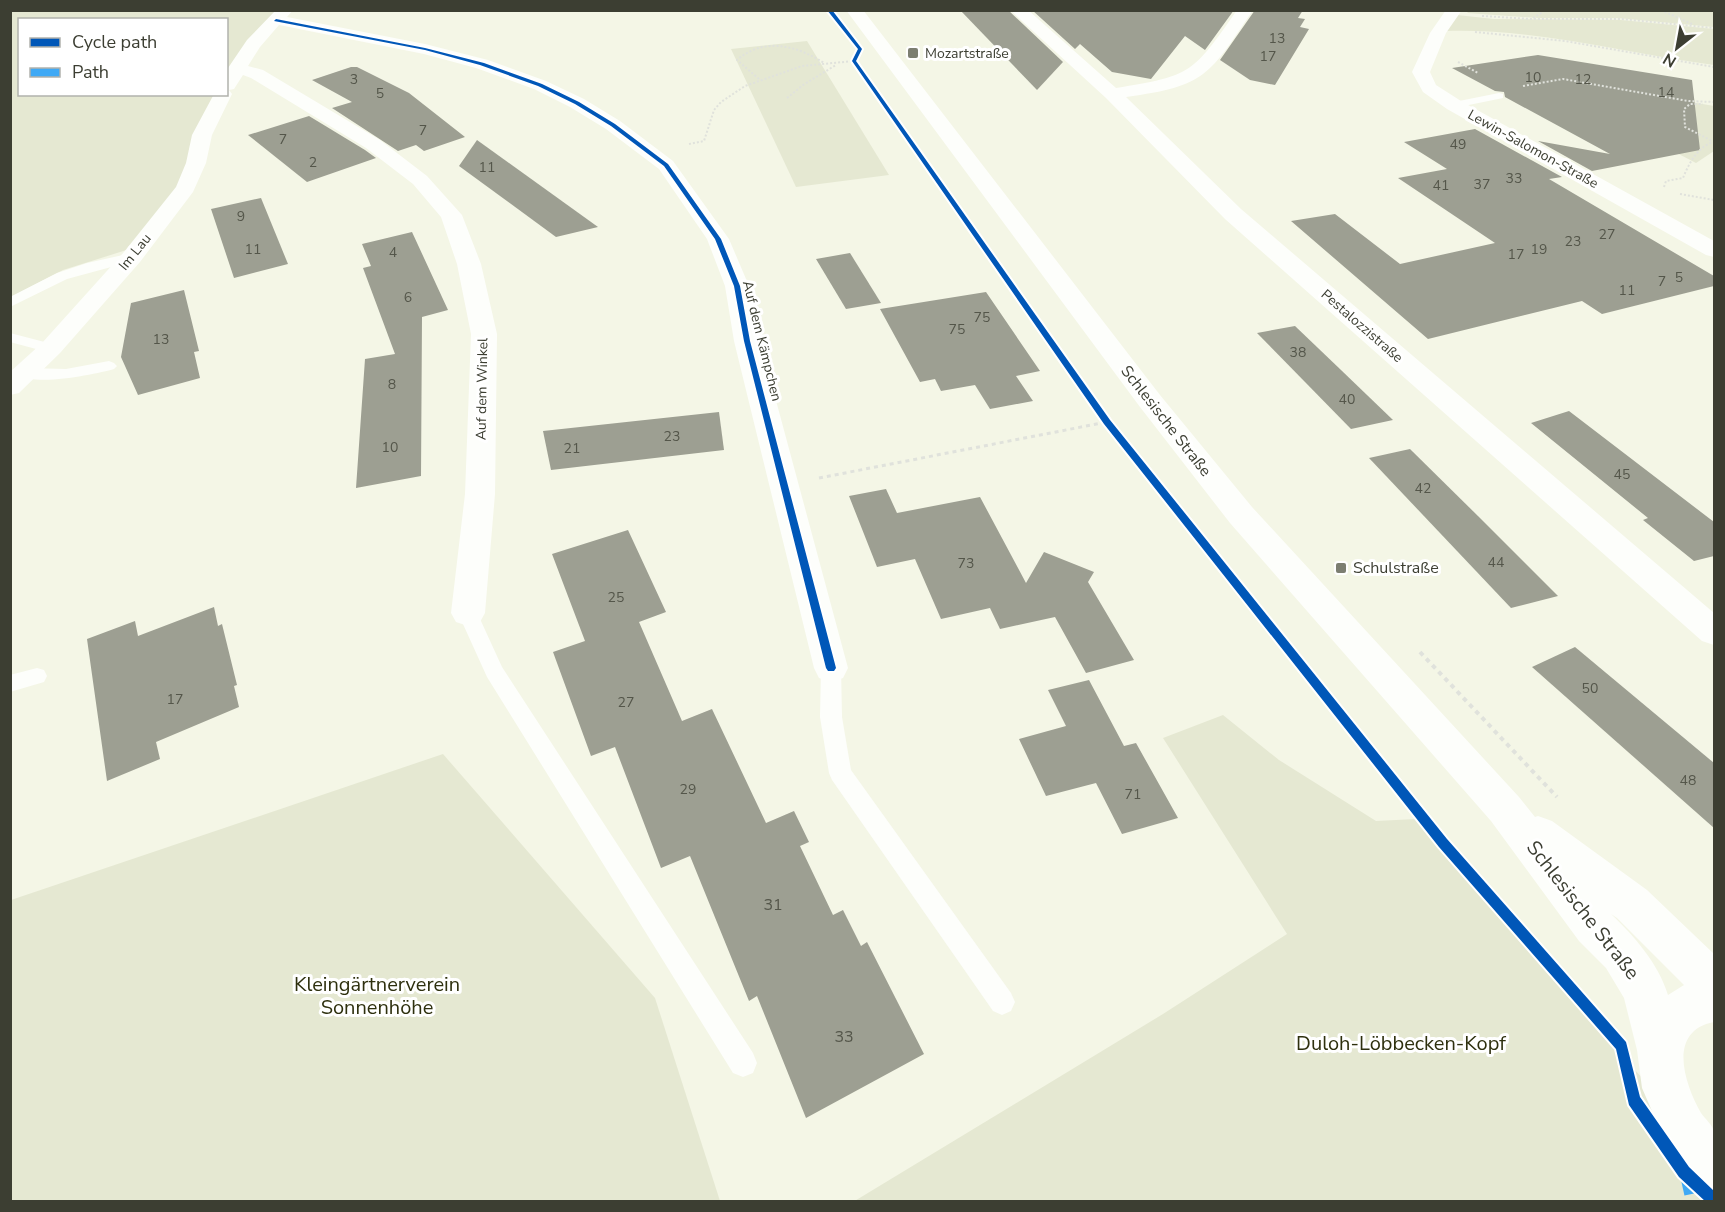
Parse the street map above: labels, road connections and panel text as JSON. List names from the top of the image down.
{
  "streets": {
    "street": [
      "Lewin-Salomon-Straße",
      "Im Lau",
      "Pestalozzistraße",
      "Auf dem Kämpchen",
      "Auf dem Winkel",
      "Schlesische Straße"
    ]
  },
  "parks": ["Kleingärtnerverein Sonnenhöhe", "Duloh-Löbbecken-Kopf"],
  "places": {
    "transit": ["Mozartstraße", "Schulstraße"]
  },
  "house_numbers": [
    "13",
    "17",
    "10",
    "3",
    "12",
    "14",
    "5",
    "7",
    "7",
    "49",
    "2",
    "11",
    "33",
    "37",
    "41",
    "9",
    "27",
    "23",
    "11",
    "19",
    "4",
    "17",
    "5",
    "7",
    "11",
    "6",
    "75",
    "75",
    "13",
    "38",
    "8",
    "40",
    "23",
    "10",
    "21",
    "45",
    "42",
    "44",
    "73",
    "25",
    "50",
    "17",
    "27",
    "48",
    "29",
    "71",
    "31",
    "33"
  ],
  "legend": ["Cycle path", "Path"],
  "north": "bottom left"
}
